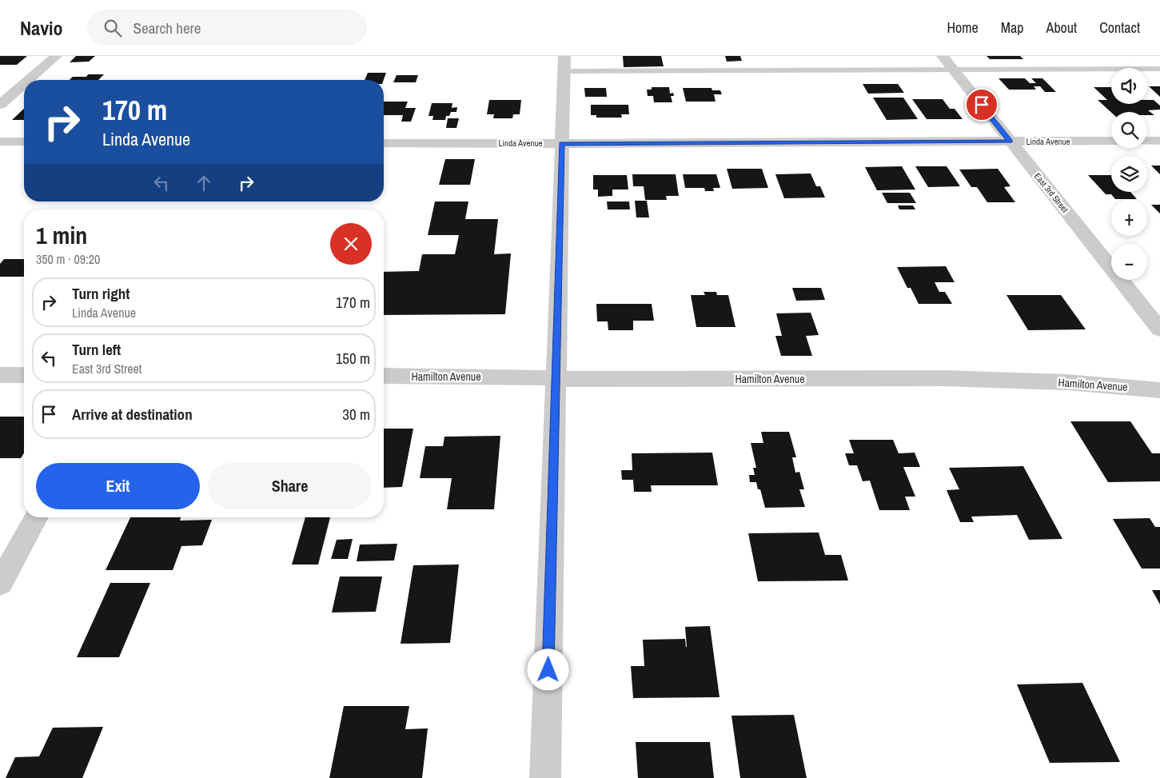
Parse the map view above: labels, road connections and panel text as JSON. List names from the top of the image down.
{
  "streets": {
    "street": ["Linda Avenue", "East 3rd Street", "Hamilton Avenue"]
  },
  "crossings": [
    ["Linda Avenue", "East 3rd Street"]
  ],
  "page": {
    "header": "Navio",
    "search": "Search here",
    "nav": [
      "Home",
      "Map",
      "About",
      "Contact"
    ],
    "map_buttons": ["+", "−"],
    "turn": ["170 m", "Linda Avenue"],
    "heading": ["1 min", "350 m · 09:20"],
    "list": [
      {
        "name": "Turn right",
        "note": "Linda Avenue",
        "value": "170 m"
      },
      {
        "name": "Turn left",
        "note": "East 3rd Street",
        "value": "150 m"
      },
      {
        "name": "Arrive at destination",
        "value": "30 m"
      }
    ],
    "buttons": ["Exit", "Share"]
  }
}
